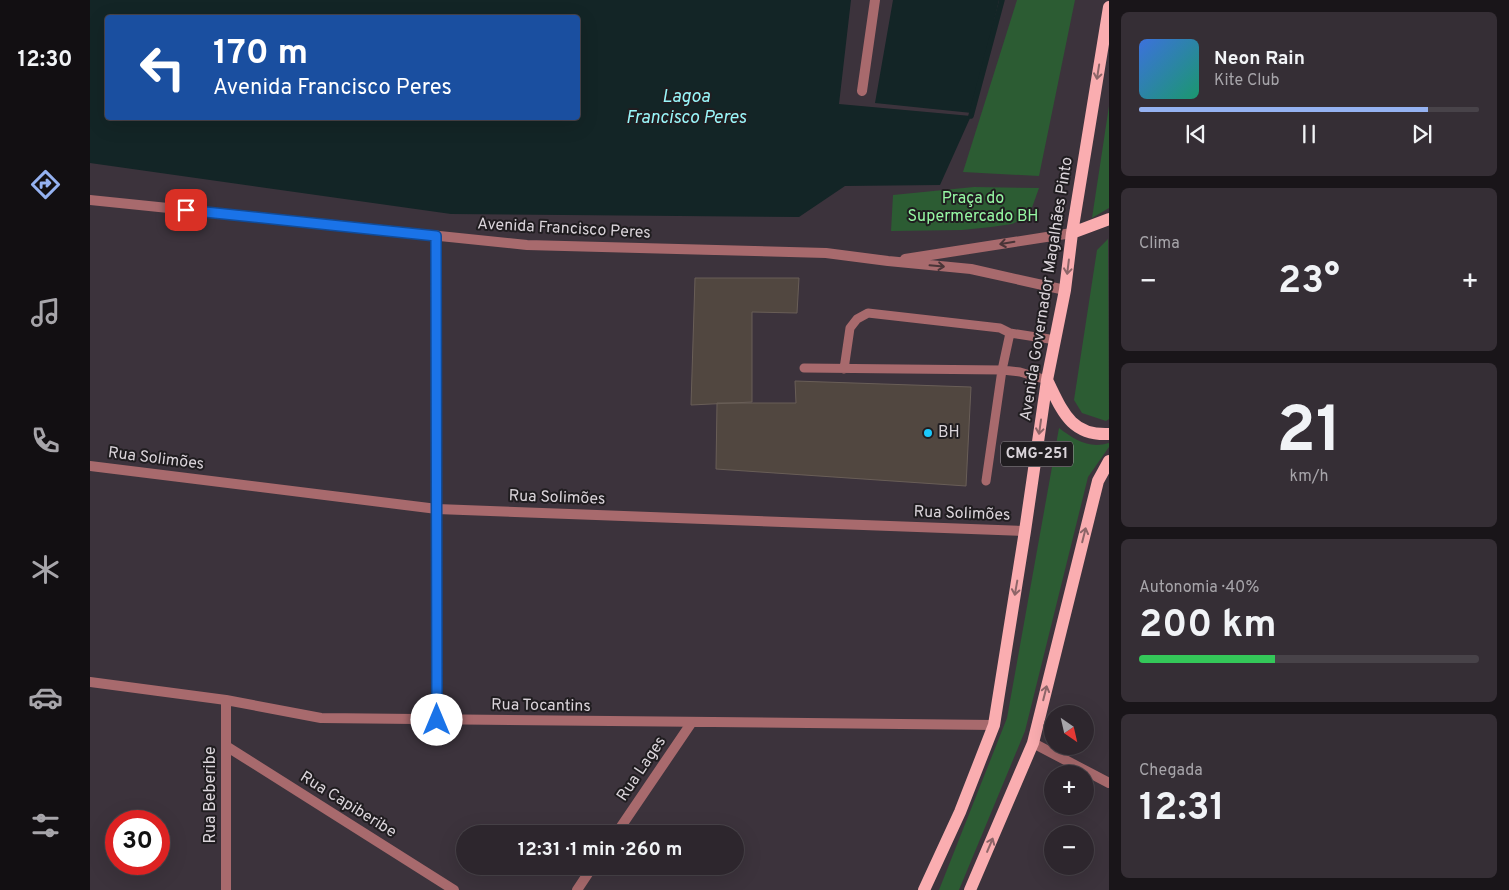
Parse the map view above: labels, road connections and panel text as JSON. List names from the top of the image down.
{
  "streets": {
    "main road": ["Avenida Governador Magalhães Pinto", "CMG-251"],
    "street": [
      "Avenida Francisco Peres",
      "Rua Solimões",
      "Rua Tocantins",
      "Rua Lages",
      "Rua Beberibe",
      "Rua Capiberibe"
    ]
  },
  "crossings": [
    ["Avenida Francisco Peres", "Avenida Governador Magalhães Pinto"],
    ["Avenida Governador Magalhães Pinto", "Rua Solimões"],
    ["Avenida Governador Magalhães Pinto", "Rua Tocantins"],
    ["Rua Tocantins", "Rua Lages"],
    ["Rua Tocantins", "Rua Beberibe"],
    ["Rua Beberibe", "Rua Capiberibe"]
  ],
  "water": ["Lagoa Francisco Peres"],
  "parks": ["Praça do Supermercado BH"],
  "places": ["BH"],
  "north": "bottom right",
  "page": {
    "tabs": "12:30",
    "turn": ["170 m", "Avenida Francisco Peres"],
    "song": ["Neon Rain", "Kite Club"],
    "tile": [
      "Clima",
      ["21", "km/h"],
      ["Autonomia · 40%", "200 km"],
      ["Chegada", "12:31"]
    ],
    "heat": ["−", "23°", "+"],
    "map_buttons": ["+", "−"],
    "limit": "30",
    "trip": "12:31 · 1 min · 260 m"
  }
}
